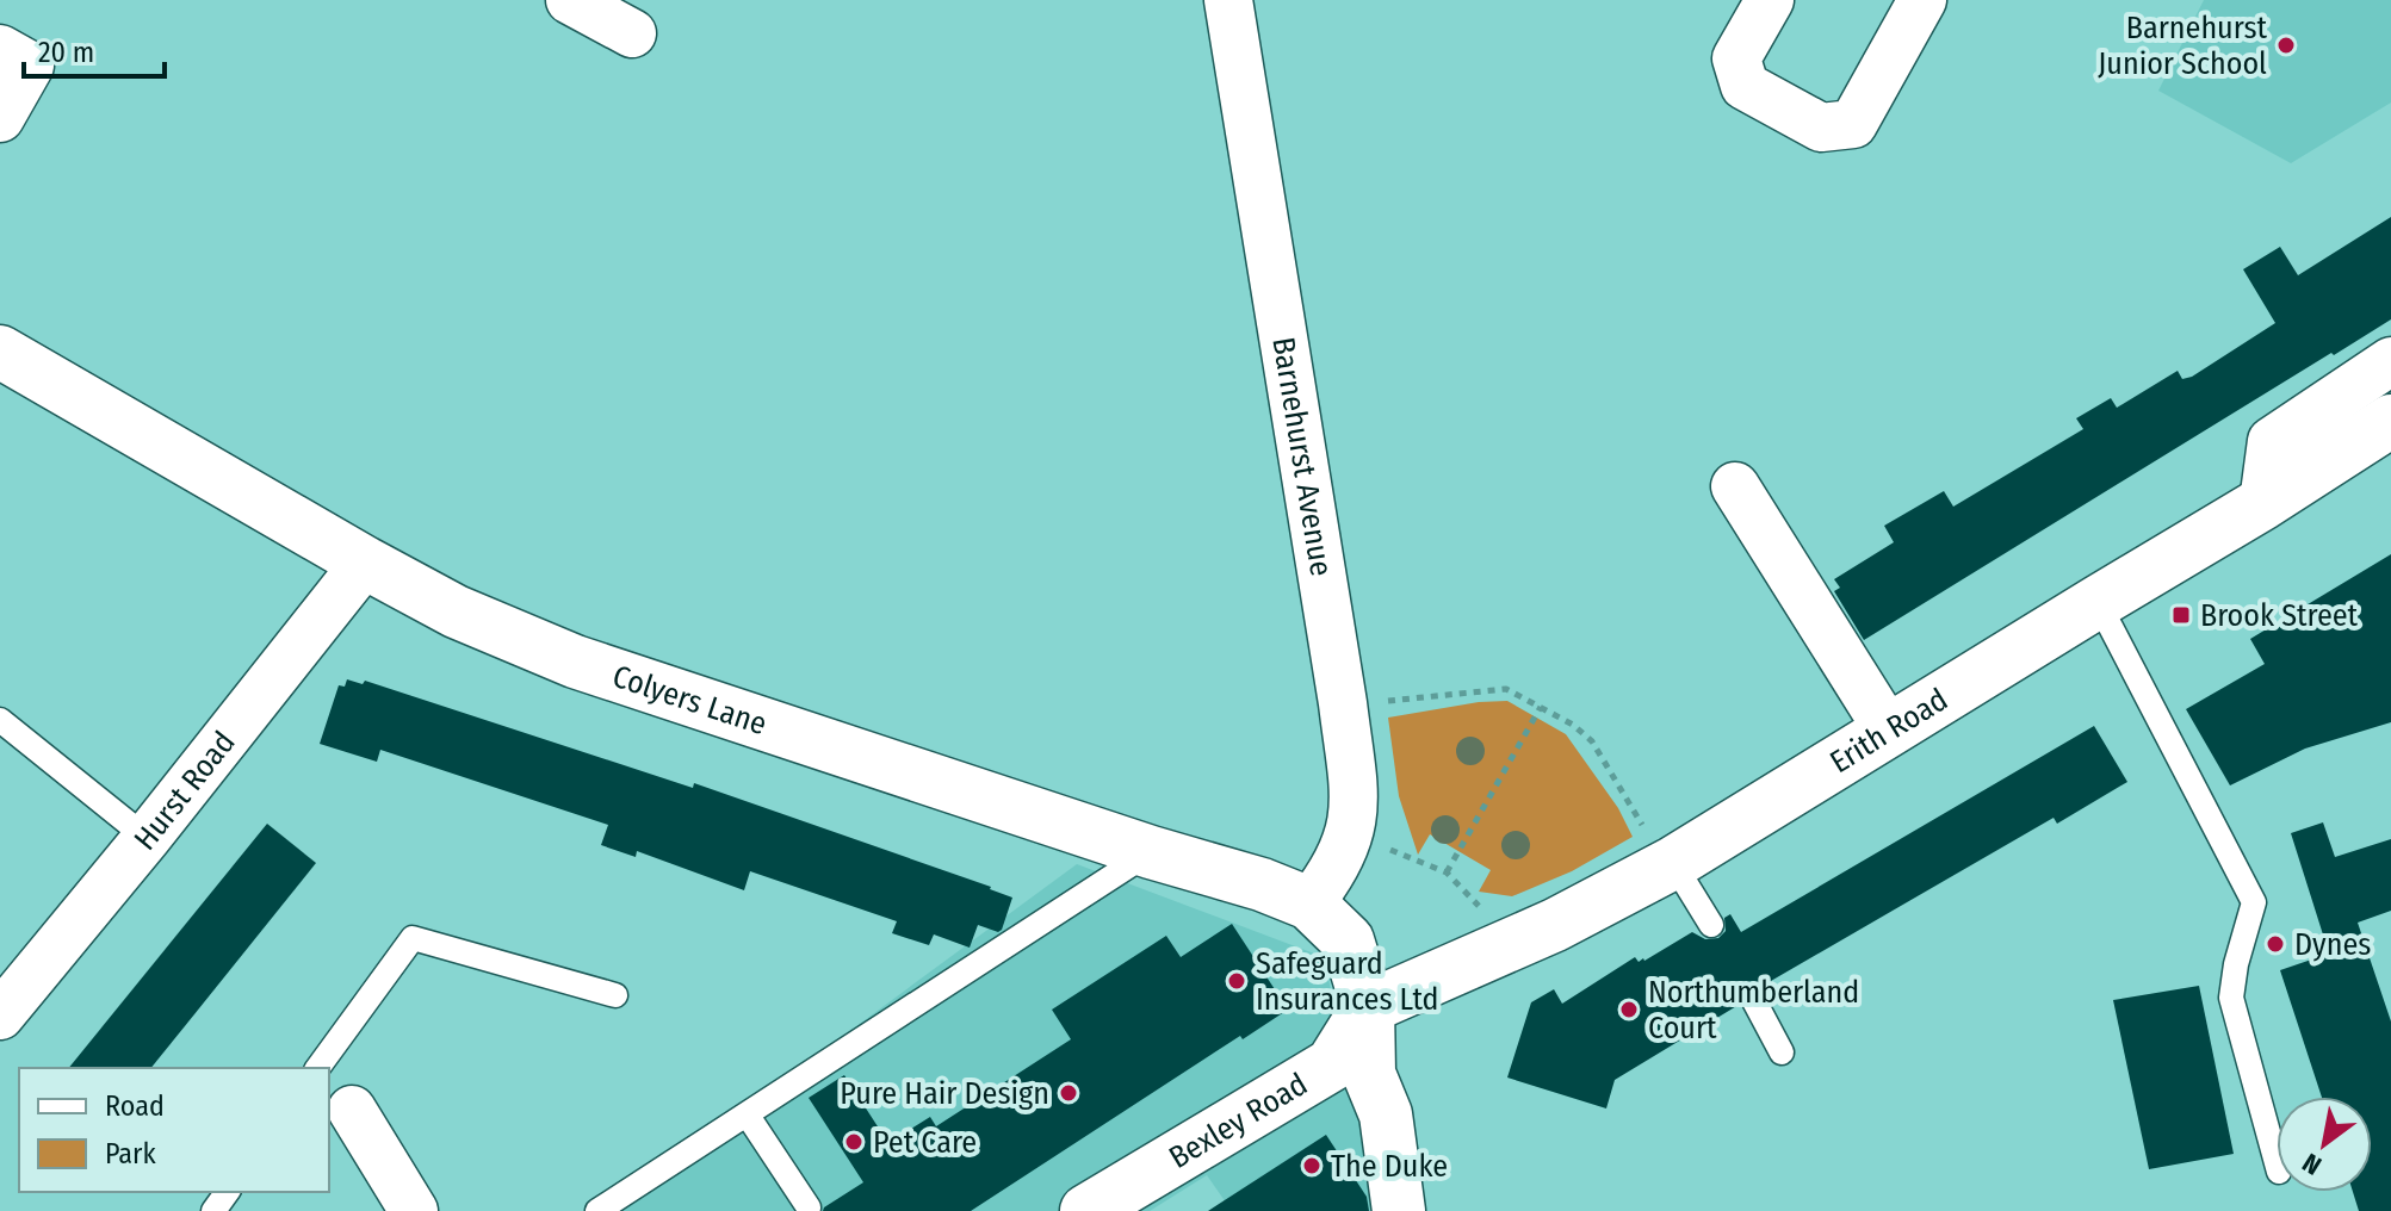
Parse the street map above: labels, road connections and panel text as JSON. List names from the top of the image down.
{
  "streets": {
    "street": [
      "Barnehurst Avenue",
      "Colyers Lane",
      "Erith Road",
      "Hurst Road",
      "Bexley Road"
    ]
  },
  "crossings": [
    ["Barnehurst Avenue", "Colyers Lane"],
    ["Colyers Lane", "Erith Road"],
    ["Colyers Lane", "Hurst Road"],
    ["Colyers Lane", "Bexley Road"],
    ["Erith Road", "Bexley Road"]
  ],
  "places": {
    "other": [
      "Barnehurst Junior School",
      "Dynes",
      "Safeguard Insurances Ltd",
      "Northumberland Court",
      "Pure Hair Design",
      "Pet Care",
      "The Duke"
    ],
    "transit": ["Brook Street"]
  },
  "legend": ["Road", "Park"],
  "scale_bar": "20 m",
  "north": "bottom left"
}
